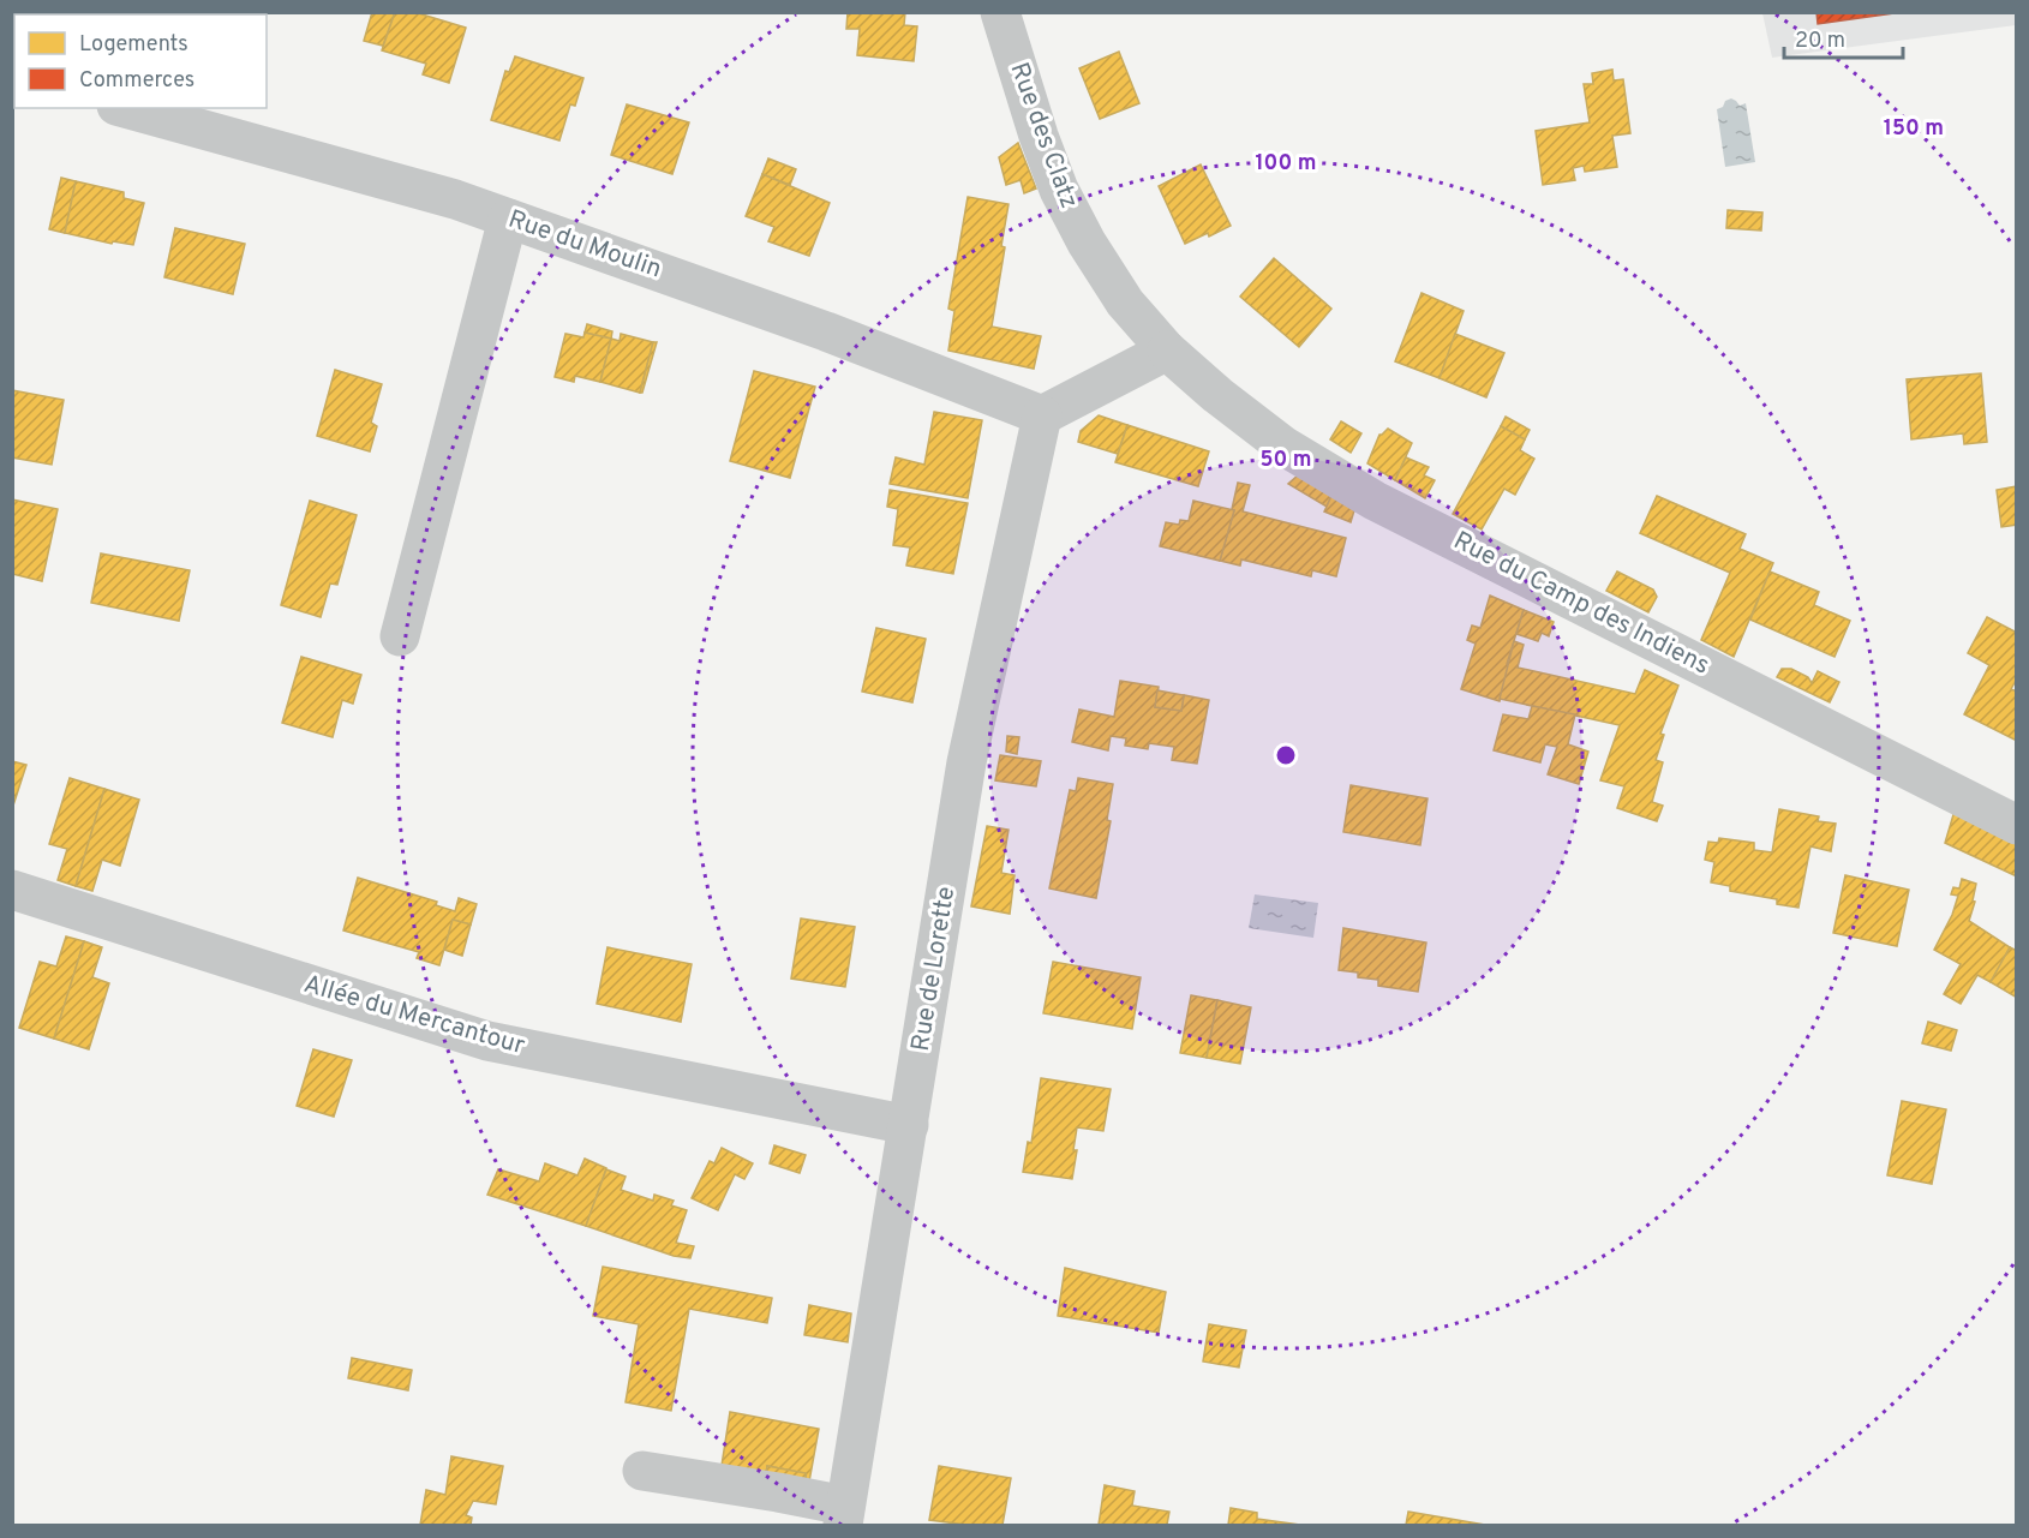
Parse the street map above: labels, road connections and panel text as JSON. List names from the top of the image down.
{
  "streets": {
    "street": [
      "Rue des Clatz",
      "Rue du Moulin",
      "Rue du Camp des Indiens",
      "Rue de Lorette",
      "Allée du Mercantour"
    ]
  },
  "crossings": [
    ["Rue des Clatz", "Rue du Camp des Indiens"],
    ["Rue du Moulin", "Rue de Lorette"],
    ["Rue de Lorette", "Allée du Mercantour"]
  ],
  "legend": ["Logements", "Commerces"],
  "scale_bar": "20 m",
  "rings": ["150 m", "100 m", "50 m"]
}
